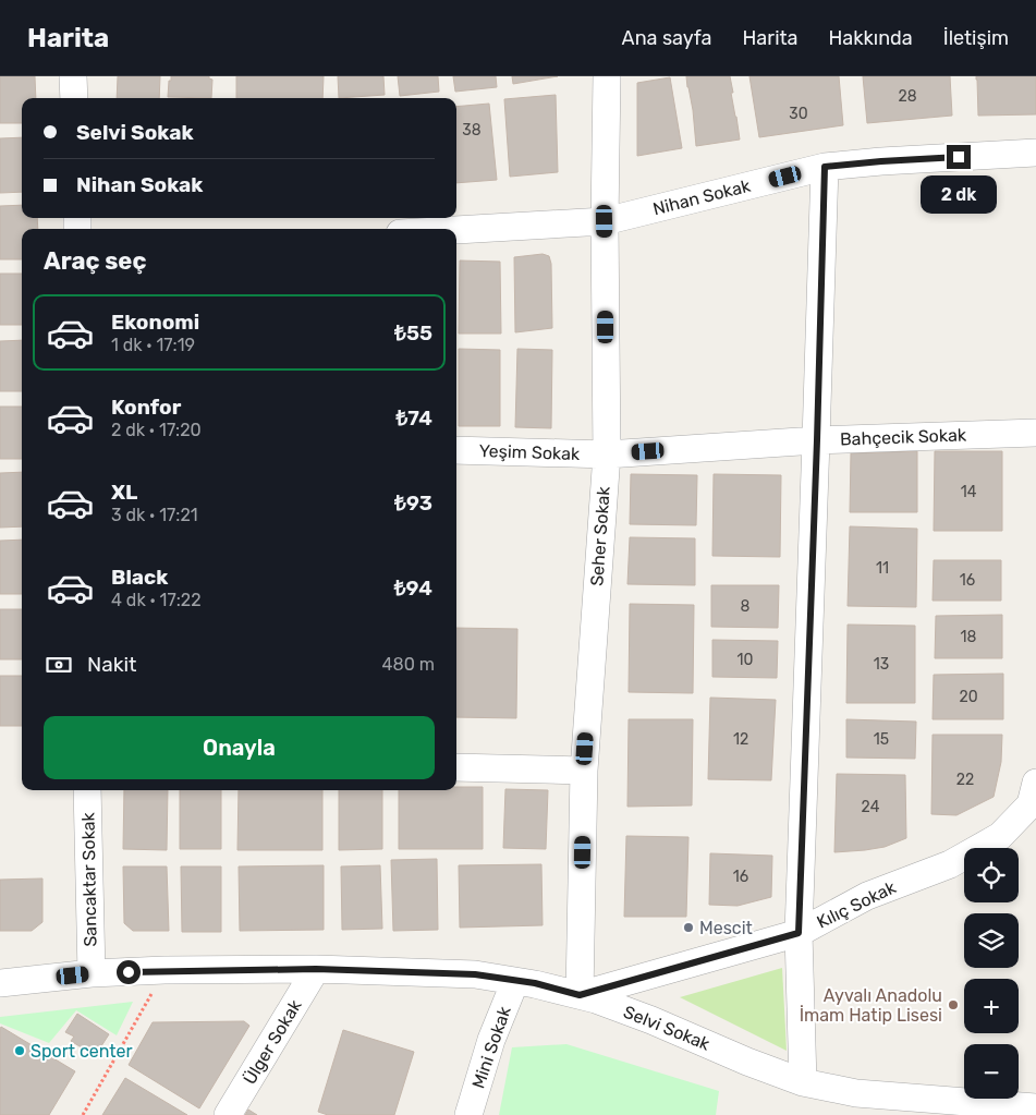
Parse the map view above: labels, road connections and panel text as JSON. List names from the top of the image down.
{
  "streets": {
    "street": [
      "Nihan Sokak",
      "Bahçecik Sokak",
      "Yeşim Sokak",
      "Seher Sokak",
      "Sancaktar Sokak",
      "Kılıç Sokak",
      "Selvi Sokak",
      "Ülger Sokak",
      "Mini Sokak"
    ]
  },
  "crossings": [
    ["Nihan Sokak", "Seher Sokak"],
    ["Bahçecik Sokak", "Yeşim Sokak"],
    ["Bahçecik Sokak", "Seher Sokak"],
    ["Yeşim Sokak", "Seher Sokak"],
    ["Seher Sokak", "Kılıç Sokak"],
    ["Seher Sokak", "Selvi Sokak"],
    ["Sancaktar Sokak", "Selvi Sokak"],
    ["Kılıç Sokak", "Selvi Sokak"],
    ["Selvi Sokak", "Ülger Sokak"],
    ["Selvi Sokak", "Mini Sokak"]
  ],
  "places": ["Mescit", "Ayvalı Anadolu İmam Hatip Lisesi", "Sport center"],
  "house_numbers": [
    "28",
    "30",
    "38",
    "14",
    "11",
    "16",
    "8",
    "18",
    "10",
    "13",
    "20",
    "12",
    "15",
    "22",
    "24",
    "16"
  ],
  "page": {
    "header": "Harita",
    "nav": [
      "Ana sayfa",
      "Harita",
      "Hakkında",
      "İletişim"
    ],
    "banner": ["Selvi Sokak", "Nihan Sokak"],
    "bubble": "2 dk",
    "heading": "Araç seç",
    "list": [
      {
        "name": "Ekonomi",
        "note": "1 dk · 17:19",
        "value": "₺55"
      },
      {
        "name": "Konfor",
        "note": "2 dk · 17:20",
        "value": "₺74"
      },
      {
        "name": "XL",
        "note": "3 dk · 17:21",
        "value": "₺93"
      },
      {
        "name": "Black",
        "note": "4 dk · 17:22",
        "value": "₺94"
      }
    ],
    "pay": ["Nakit", "480 m"],
    "buttons": "Onayla",
    "map_buttons": ["+", "−"]
  }
}
